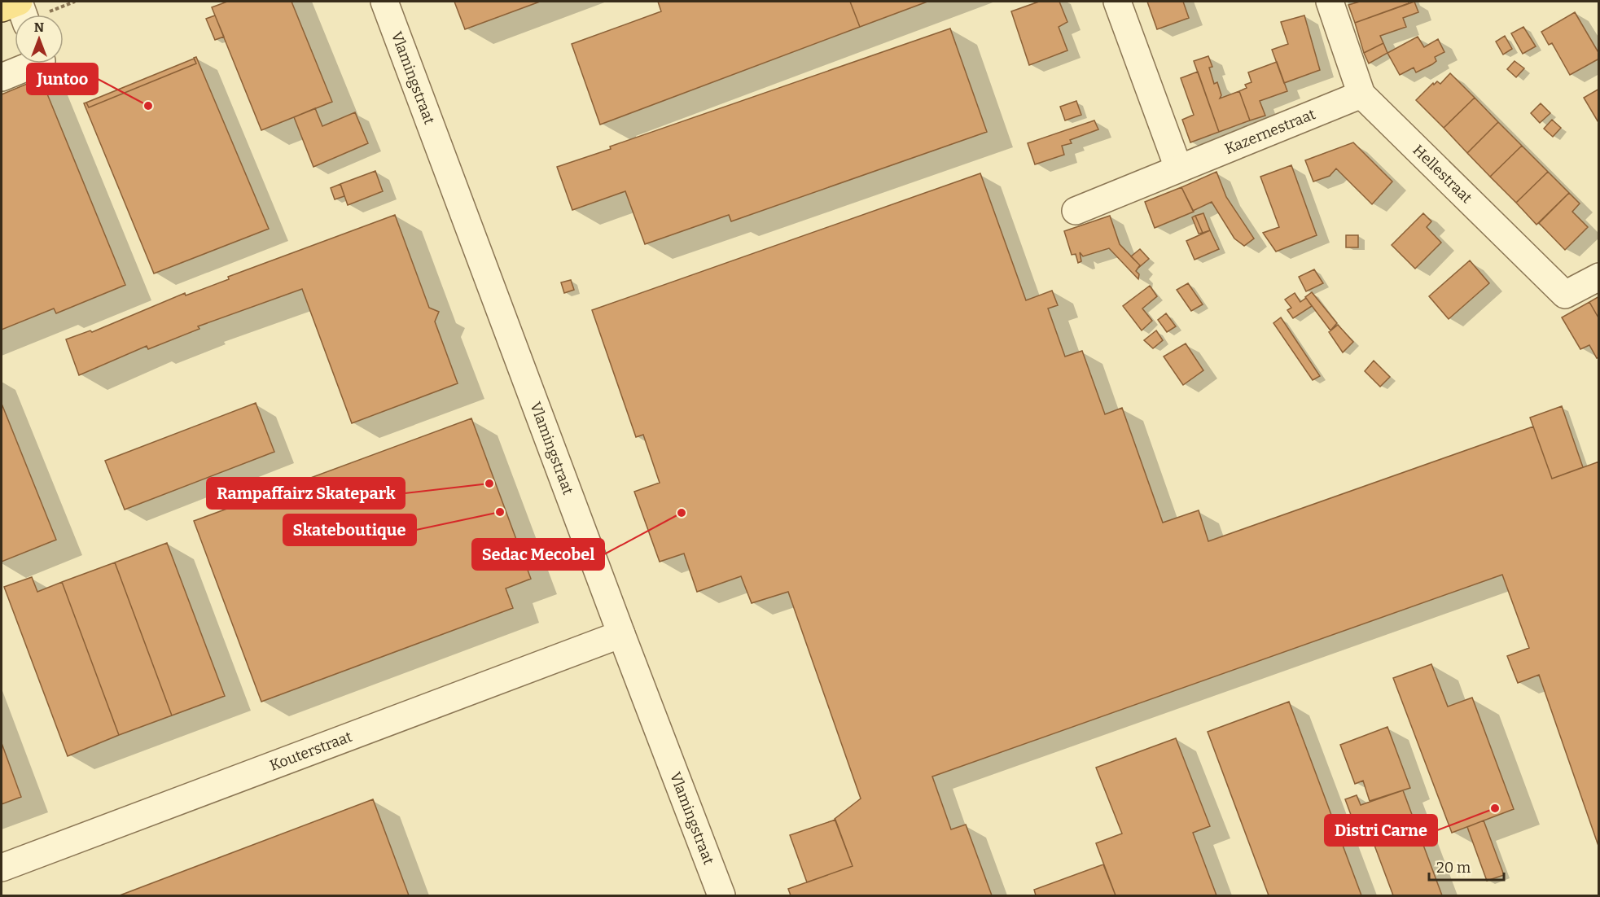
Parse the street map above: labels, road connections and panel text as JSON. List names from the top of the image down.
{
  "streets": {
    "street": [
      "Vlamingstraat",
      "Kazernestraat",
      "Hellestraat",
      "Kouterstraat"
    ]
  },
  "crossings": [
    ["Vlamingstraat", "Kouterstraat"],
    ["Kazernestraat", "Hellestraat"]
  ],
  "places": [
    "Juntoo",
    "Rampaffairz Skatepark",
    "Skateboutique",
    "Sedac Mecobel",
    "Distri Carne"
  ],
  "scale_bar": "20 m",
  "north": "top"
}
